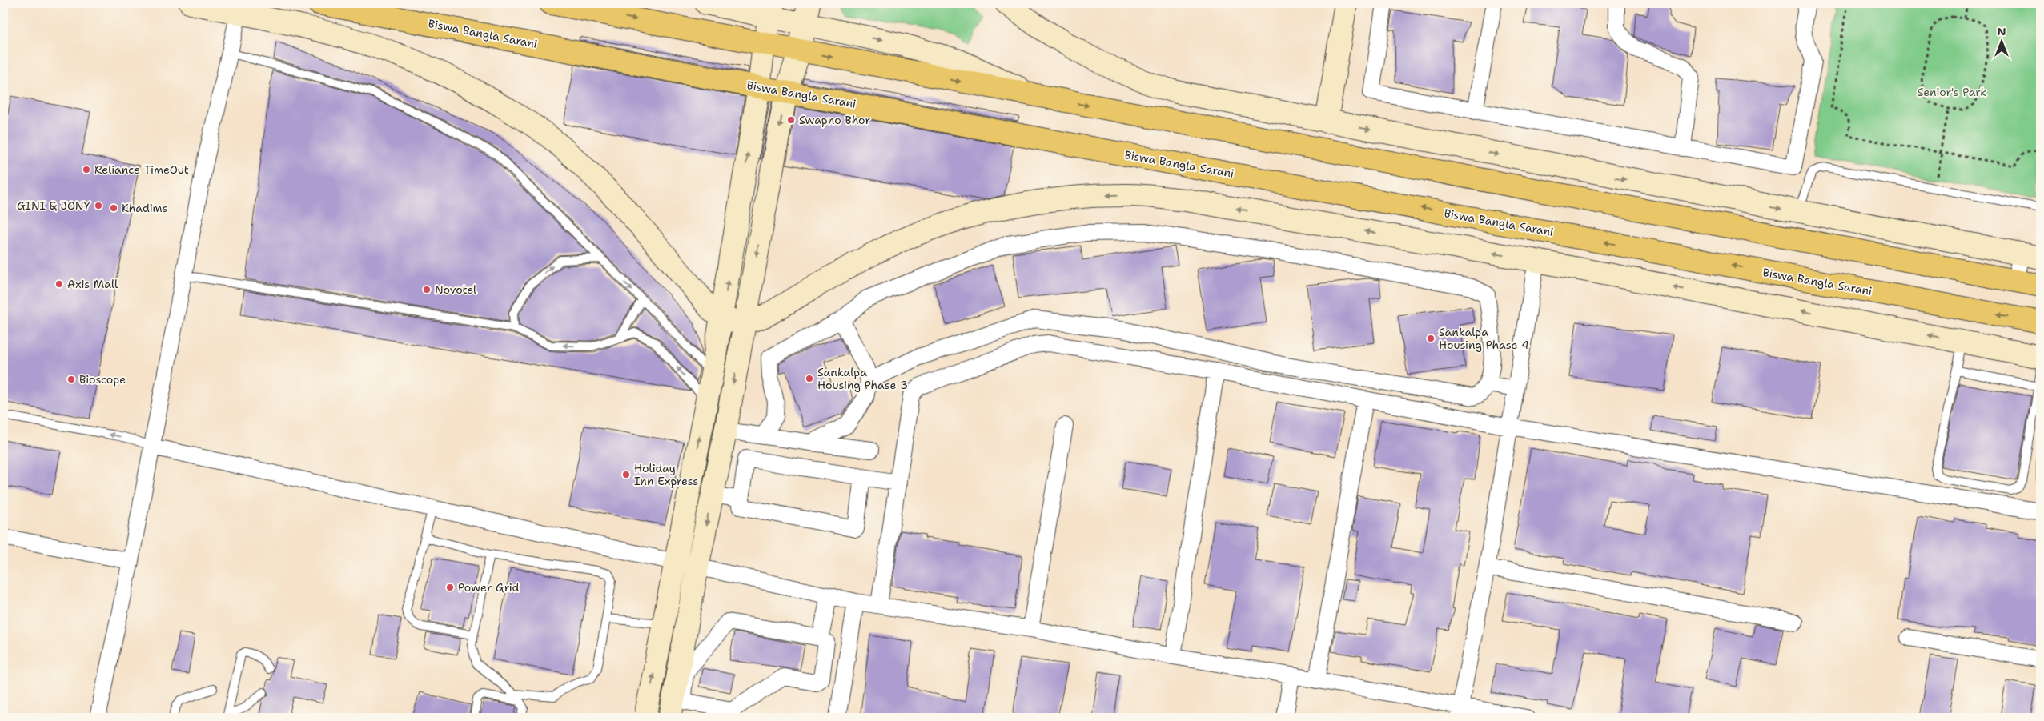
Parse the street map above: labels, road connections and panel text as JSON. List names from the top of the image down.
{
  "streets": {
    "main road": ["Biswa Bangla Sarani"]
  },
  "parks": ["Senior's Park"],
  "places": [
    "Swapno Bhor",
    "Reliance TimeOut",
    "GINI & JONY",
    "Khadims",
    "Axis Mall",
    "Novotel",
    "Sankalpa Housing Phase 4",
    "Sankalpa Housing Phase 3",
    "Bioscope",
    "Holiday Inn Express",
    "Power Grid"
  ],
  "north": "top"
}
